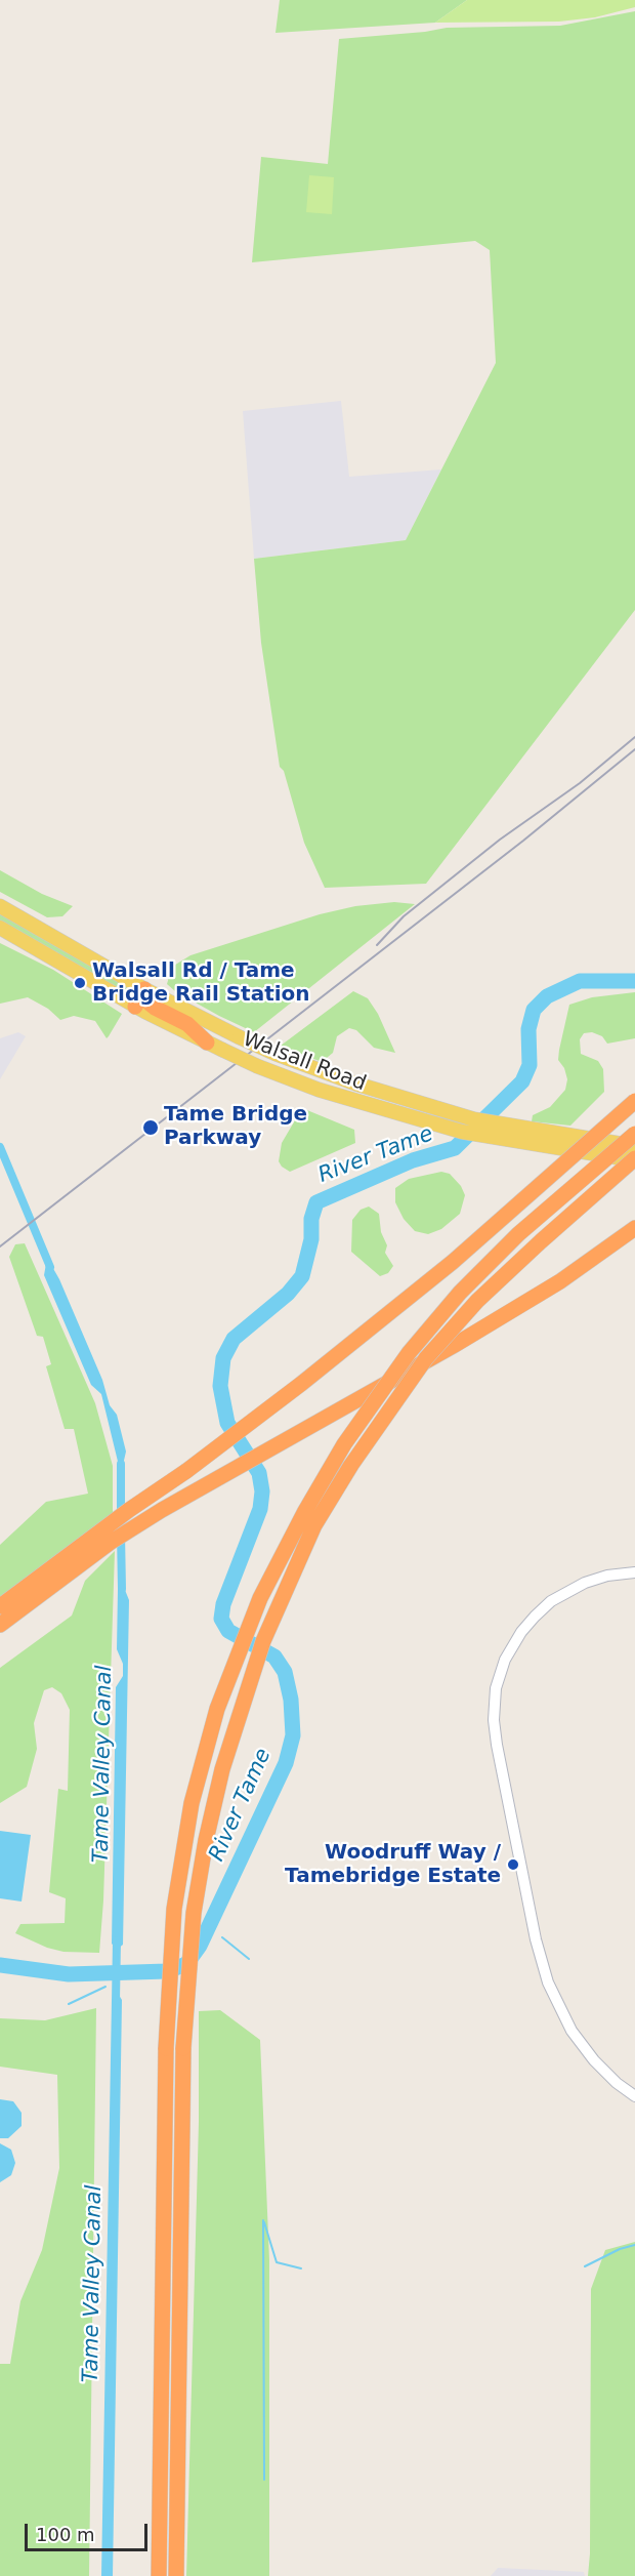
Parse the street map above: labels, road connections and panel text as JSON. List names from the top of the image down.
{
  "streets": {
    "main road": ["Walsall Road"]
  },
  "water": ["River Tame", "Tame Valley Canal"],
  "places": ["Walsall Rd / Tame Bridge Rail Station", "Tame Bridge Parkway", "Woodruff Way / Tamebridge Estate"],
  "scale_bar": "100 m"
}
